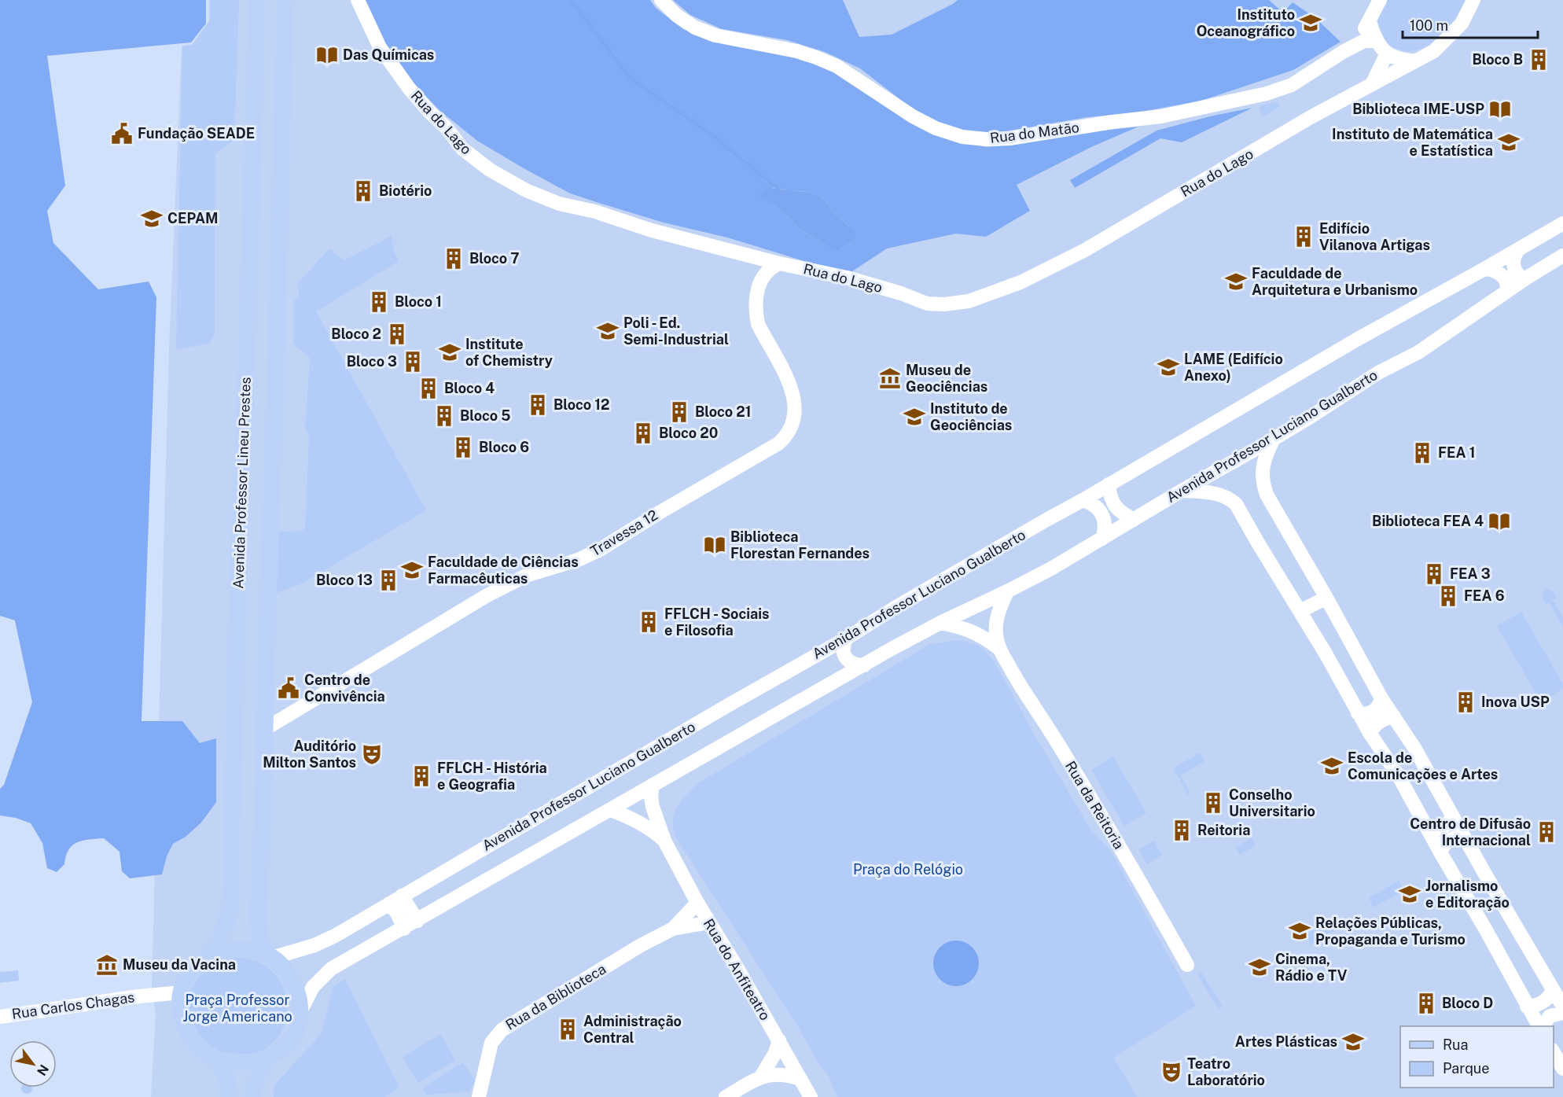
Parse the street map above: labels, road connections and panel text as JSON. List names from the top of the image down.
{
  "streets": {
    "main road": ["Avenida Professor Lineu Prestes"],
    "street": [
      "Rua do Lago",
      "Rua do Matão",
      "Avenida Professor Luciano Gualberto",
      "Travessa 12",
      "Rua da Reitoria",
      "Rua do Anfiteatro",
      "Rua da Biblioteca",
      "Rua Carlos Chagas"
    ]
  },
  "crossings": [
    ["Rua do Lago", "Travessa 12"],
    ["Avenida Professor Luciano Gualberto", "Avenida Professor Lineu Prestes"],
    ["Avenida Professor Luciano Gualberto", "Rua da Reitoria"],
    ["Avenida Professor Luciano Gualberto", "Rua do Anfiteatro"],
    ["Avenida Professor Luciano Gualberto", "Rua Carlos Chagas"],
    ["Avenida Professor Lineu Prestes", "Travessa 12"],
    ["Avenida Professor Lineu Prestes", "Rua Carlos Chagas"],
    ["Rua do Anfiteatro", "Rua da Biblioteca"]
  ],
  "parks": ["Praça do Relógio", "Praça Professor Jorge Americano"],
  "places": {
    "school or university": [
      "Instituto Oceanográfico",
      "Instituto de Matemática e Estatística",
      "CEPAM",
      "Faculdade de Arquitetura e Urbanismo",
      "Poli - Ed. Semi-Industrial",
      "Institute of Chemistry",
      "LAME (Edifício Anexo)",
      "Instituto de Geociências",
      "Faculdade de Ciências Farmacêuticas",
      "Escola de Comunicações e Artes",
      "Jornalismo e Editoração",
      "Relações Públicas, Propaganda e Turismo",
      "Cinema, Rádio e TV",
      "Artes Plásticas"
    ],
    "library": [
      "Das Químicas",
      "Biblioteca IME-USP",
      "Biblioteca FEA 4",
      "Biblioteca Florestan Fernandes"
    ],
    "building": [
      "Bloco B",
      "Biotério",
      "Edifício Vilanova Artigas",
      "Bloco 7",
      "Bloco 1",
      "Bloco 2",
      "Bloco 3",
      "Bloco 4",
      "Bloco 12",
      "Bloco 21",
      "Bloco 5",
      "Bloco 20",
      "Bloco 6",
      "FEA 1",
      "FEA 3",
      "Bloco 13",
      "FEA 6",
      "FFLCH - Sociais e Filosofia",
      "Inova USP",
      "FFLCH - História e Geografia",
      "Conselho Universitario",
      "Reitoria",
      "Centro de Difusão Internacional",
      "Bloco D",
      "Administração Central"
    ],
    "public building": ["Fundação SEADE", "Centro de Convivência"],
    "museum": ["Museu de Geociências", "Museu da Vacina"],
    "theatre": ["Auditório Milton Santos", "Teatro Laboratório"]
  },
  "legend": ["Rua", "Parque"],
  "scale_bar": "100 m",
  "north": "bottom right"
}
